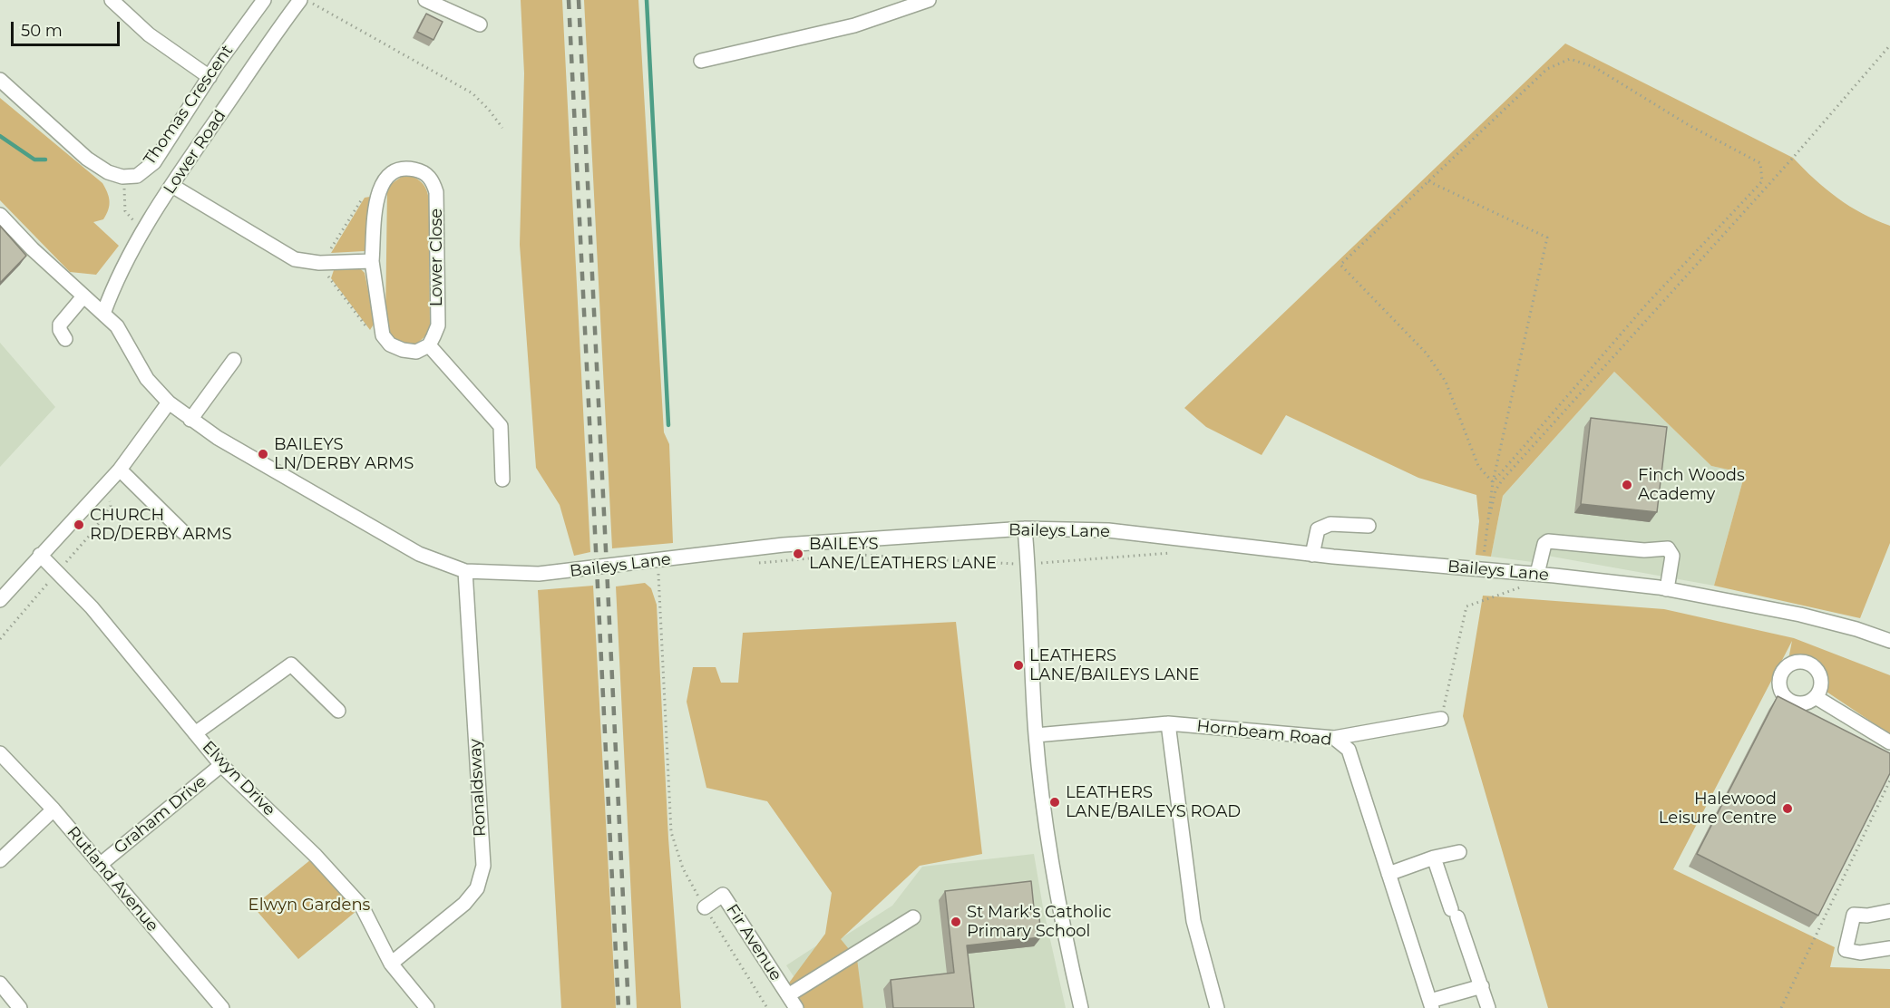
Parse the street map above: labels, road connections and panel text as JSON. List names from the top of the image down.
{
  "streets": {
    "street": [
      "Thomas Crescent",
      "Lower Road",
      "Lower Close",
      "Baileys Lane",
      "Hornbeam Road",
      "Elwyn Drive",
      "Ronaldsway",
      "Graham Drive",
      "Rutland Avenue",
      "Fir Avenue"
    ]
  },
  "crossings": [
    ["Lower Road", "Baileys Lane"],
    ["Baileys Lane", "Ronaldsway"],
    ["Elwyn Drive", "Ronaldsway"],
    ["Elwyn Drive", "Graham Drive"],
    ["Graham Drive", "Rutland Avenue"]
  ],
  "parks": ["Elwyn Gardens"],
  "places": [
    "BAILEYS LN/DERBY ARMS",
    "Finch Woods Academy",
    "CHURCH RD/DERBY ARMS",
    "BAILEYS LANE/LEATHERS LANE",
    "LEATHERS LANE/BAILEYS LANE",
    "LEATHERS LANE/BAILEYS ROAD",
    "Halewood Leisure Centre",
    "St Mark's Catholic Primary School"
  ],
  "scale_bar": "50 m"
}
